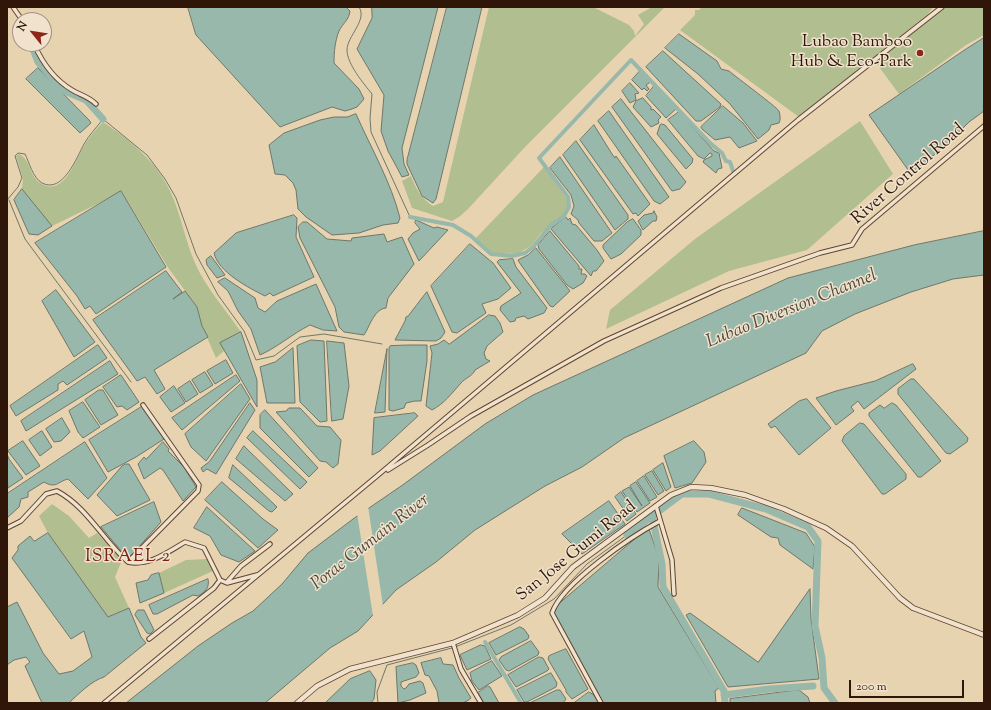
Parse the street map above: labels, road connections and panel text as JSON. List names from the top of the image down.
{
  "streets": {
    "street": ["River Control Road", "San Jose Gumi Road"]
  },
  "districts": ["ISRAEL 2"],
  "water": ["Lubao Diversion Channel", "Porac Gumain River"],
  "places": ["Lubao Bamboo Hub & Eco-Park"],
  "scale_bar": "200 m",
  "north": "top left"
}
